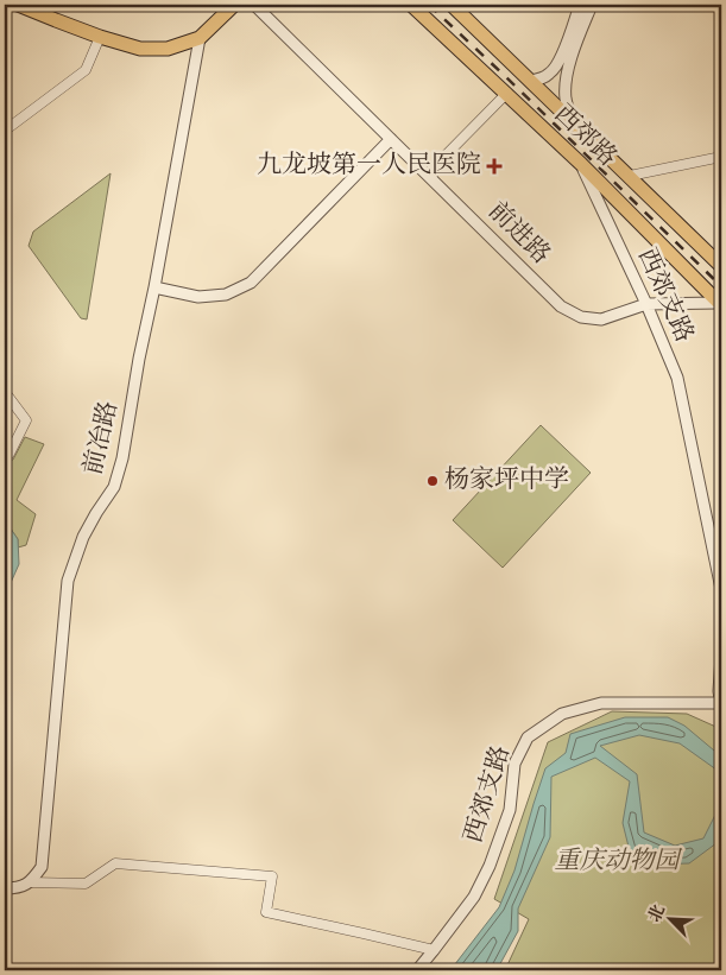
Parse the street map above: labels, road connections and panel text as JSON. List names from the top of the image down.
{
  "streets": {
    "main road": ["西郊路"],
    "street": ["前进路", "西郊支路", "前冶路"]
  },
  "crossings": [
    ["西郊路", "前进路"],
    ["西郊路", "西郊支路"],
    ["前进路", "西郊支路"]
  ],
  "parks": ["重庆动物园"],
  "places": {
    "health": ["九龙坡第一人民医院"],
    "other": ["杨家坪中学"]
  },
  "north": "top left"
}
